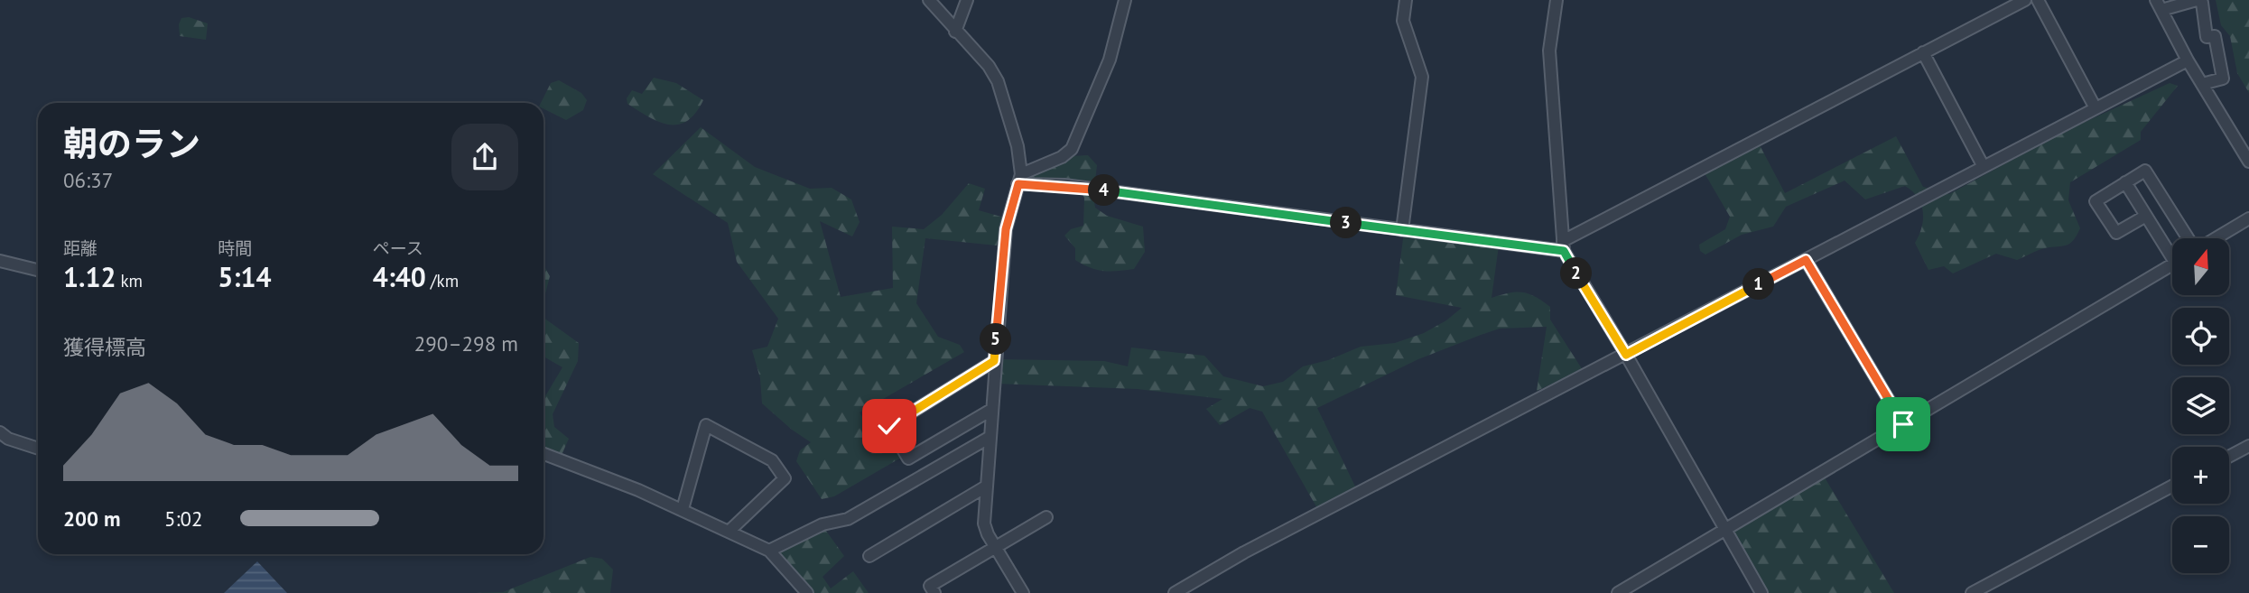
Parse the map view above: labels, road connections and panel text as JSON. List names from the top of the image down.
{
  "north": "top",
  "page": {
    "heading": ["朝のラン", "06:37"],
    "pins": [
      "4",
      "3",
      "2",
      "1",
      "5"
    ],
    "stats": [
      ["距離", "1.12 km"],
      ["時間", "5:14"],
      ["ペース", "4:40 /km"]
    ],
    "map_buttons": ["+", "−"],
    "chart": ["獲得標高", "290–298 m"],
    "list": [
      {
        "name": "200 m",
        "note": "5:02"
      }
    ]
  }
}
